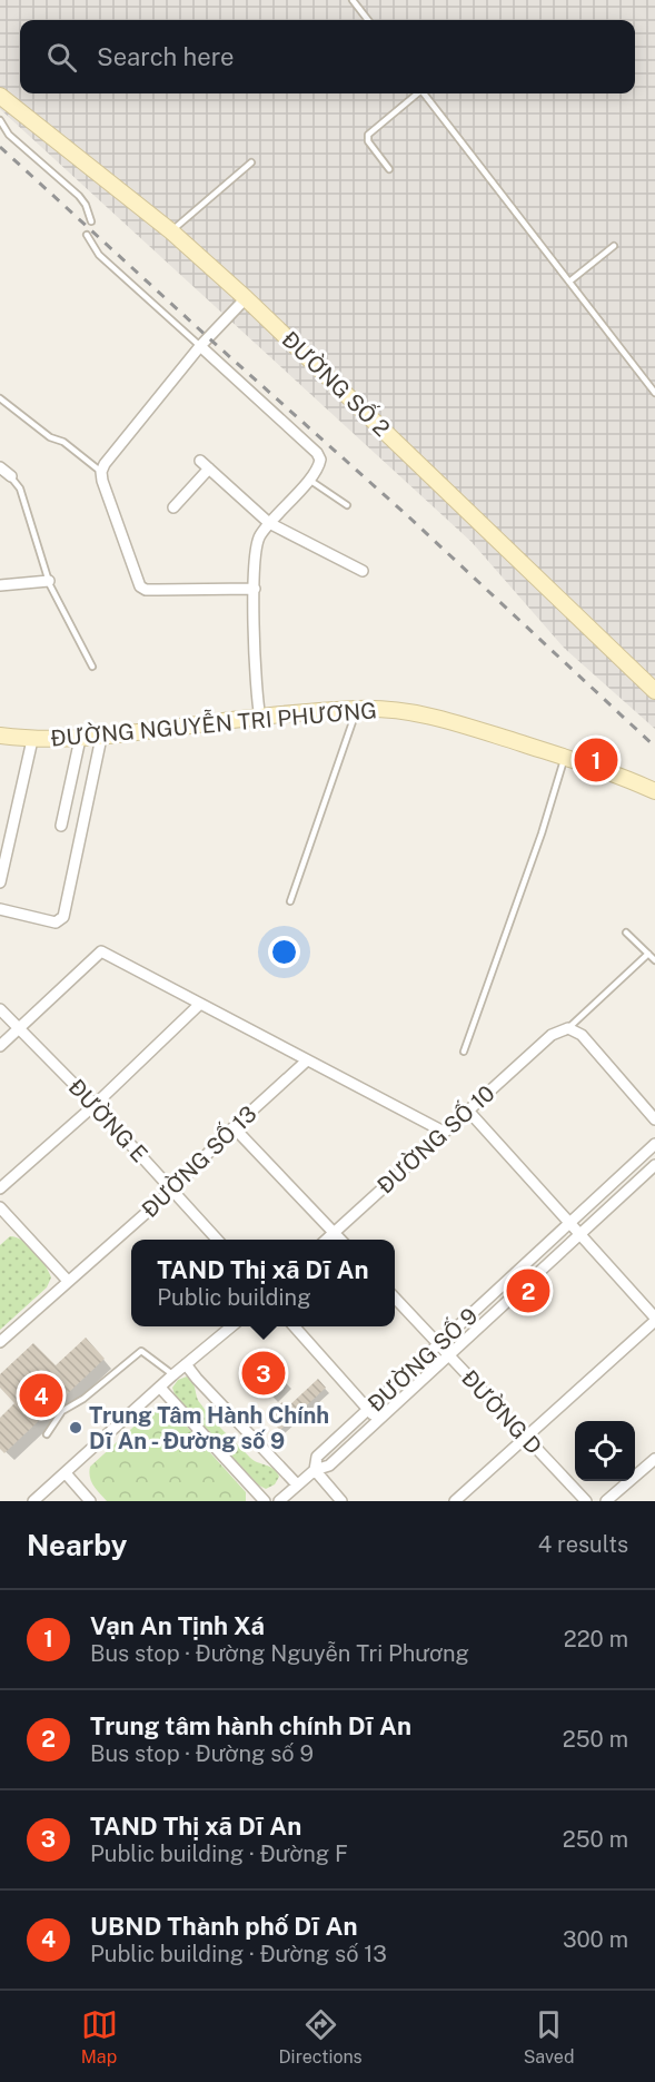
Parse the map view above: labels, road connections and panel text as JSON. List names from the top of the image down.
{
  "streets": {
    "street": [
      "ĐƯỜNG SỐ 2",
      "ĐƯỜNG NGUYỄN TRI PHƯƠNG",
      "ĐƯỜNG E",
      "ĐƯỜNG SỐ 10",
      "ĐƯỜNG SỐ 13",
      "ĐƯỜNG SỐ 9",
      "ĐƯỜNG D"
    ]
  },
  "crossings": [
    ["ĐƯỜNG E", "ĐƯỜNG SỐ 13"],
    ["ĐƯỜNG SỐ 9", "ĐƯỜNG D"]
  ],
  "places": ["Trung Tâm Hành Chính Dĩ An - Đường số 9"],
  "page": {
    "search": "Search here",
    "pins": [
      "1",
      "2",
      "3",
      "4"
    ],
    "popup": ["TAND Thị xã Dĩ An", "Public building"],
    "heading": ["Nearby", "4 results"],
    "list": [
      {
        "mark": "1",
        "name": "Vạn An Tịnh Xá",
        "note": "Bus stop · Đường Nguyễn Tri Phương",
        "value": "220 m"
      },
      {
        "mark": "2",
        "name": "Trung tâm hành chính Dĩ An",
        "note": "Bus stop · Đường số 9",
        "value": "250 m"
      },
      {
        "mark": "3",
        "name": "TAND Thị xã Dĩ An",
        "note": "Public building · Đường F",
        "value": "250 m"
      },
      {
        "mark": "4",
        "name": "UBND Thành phố Dĩ An",
        "note": "Public building · Đường số 13",
        "value": "300 m"
      }
    ],
    "nav": ["Map", "Directions", "Saved"]
  }
}
